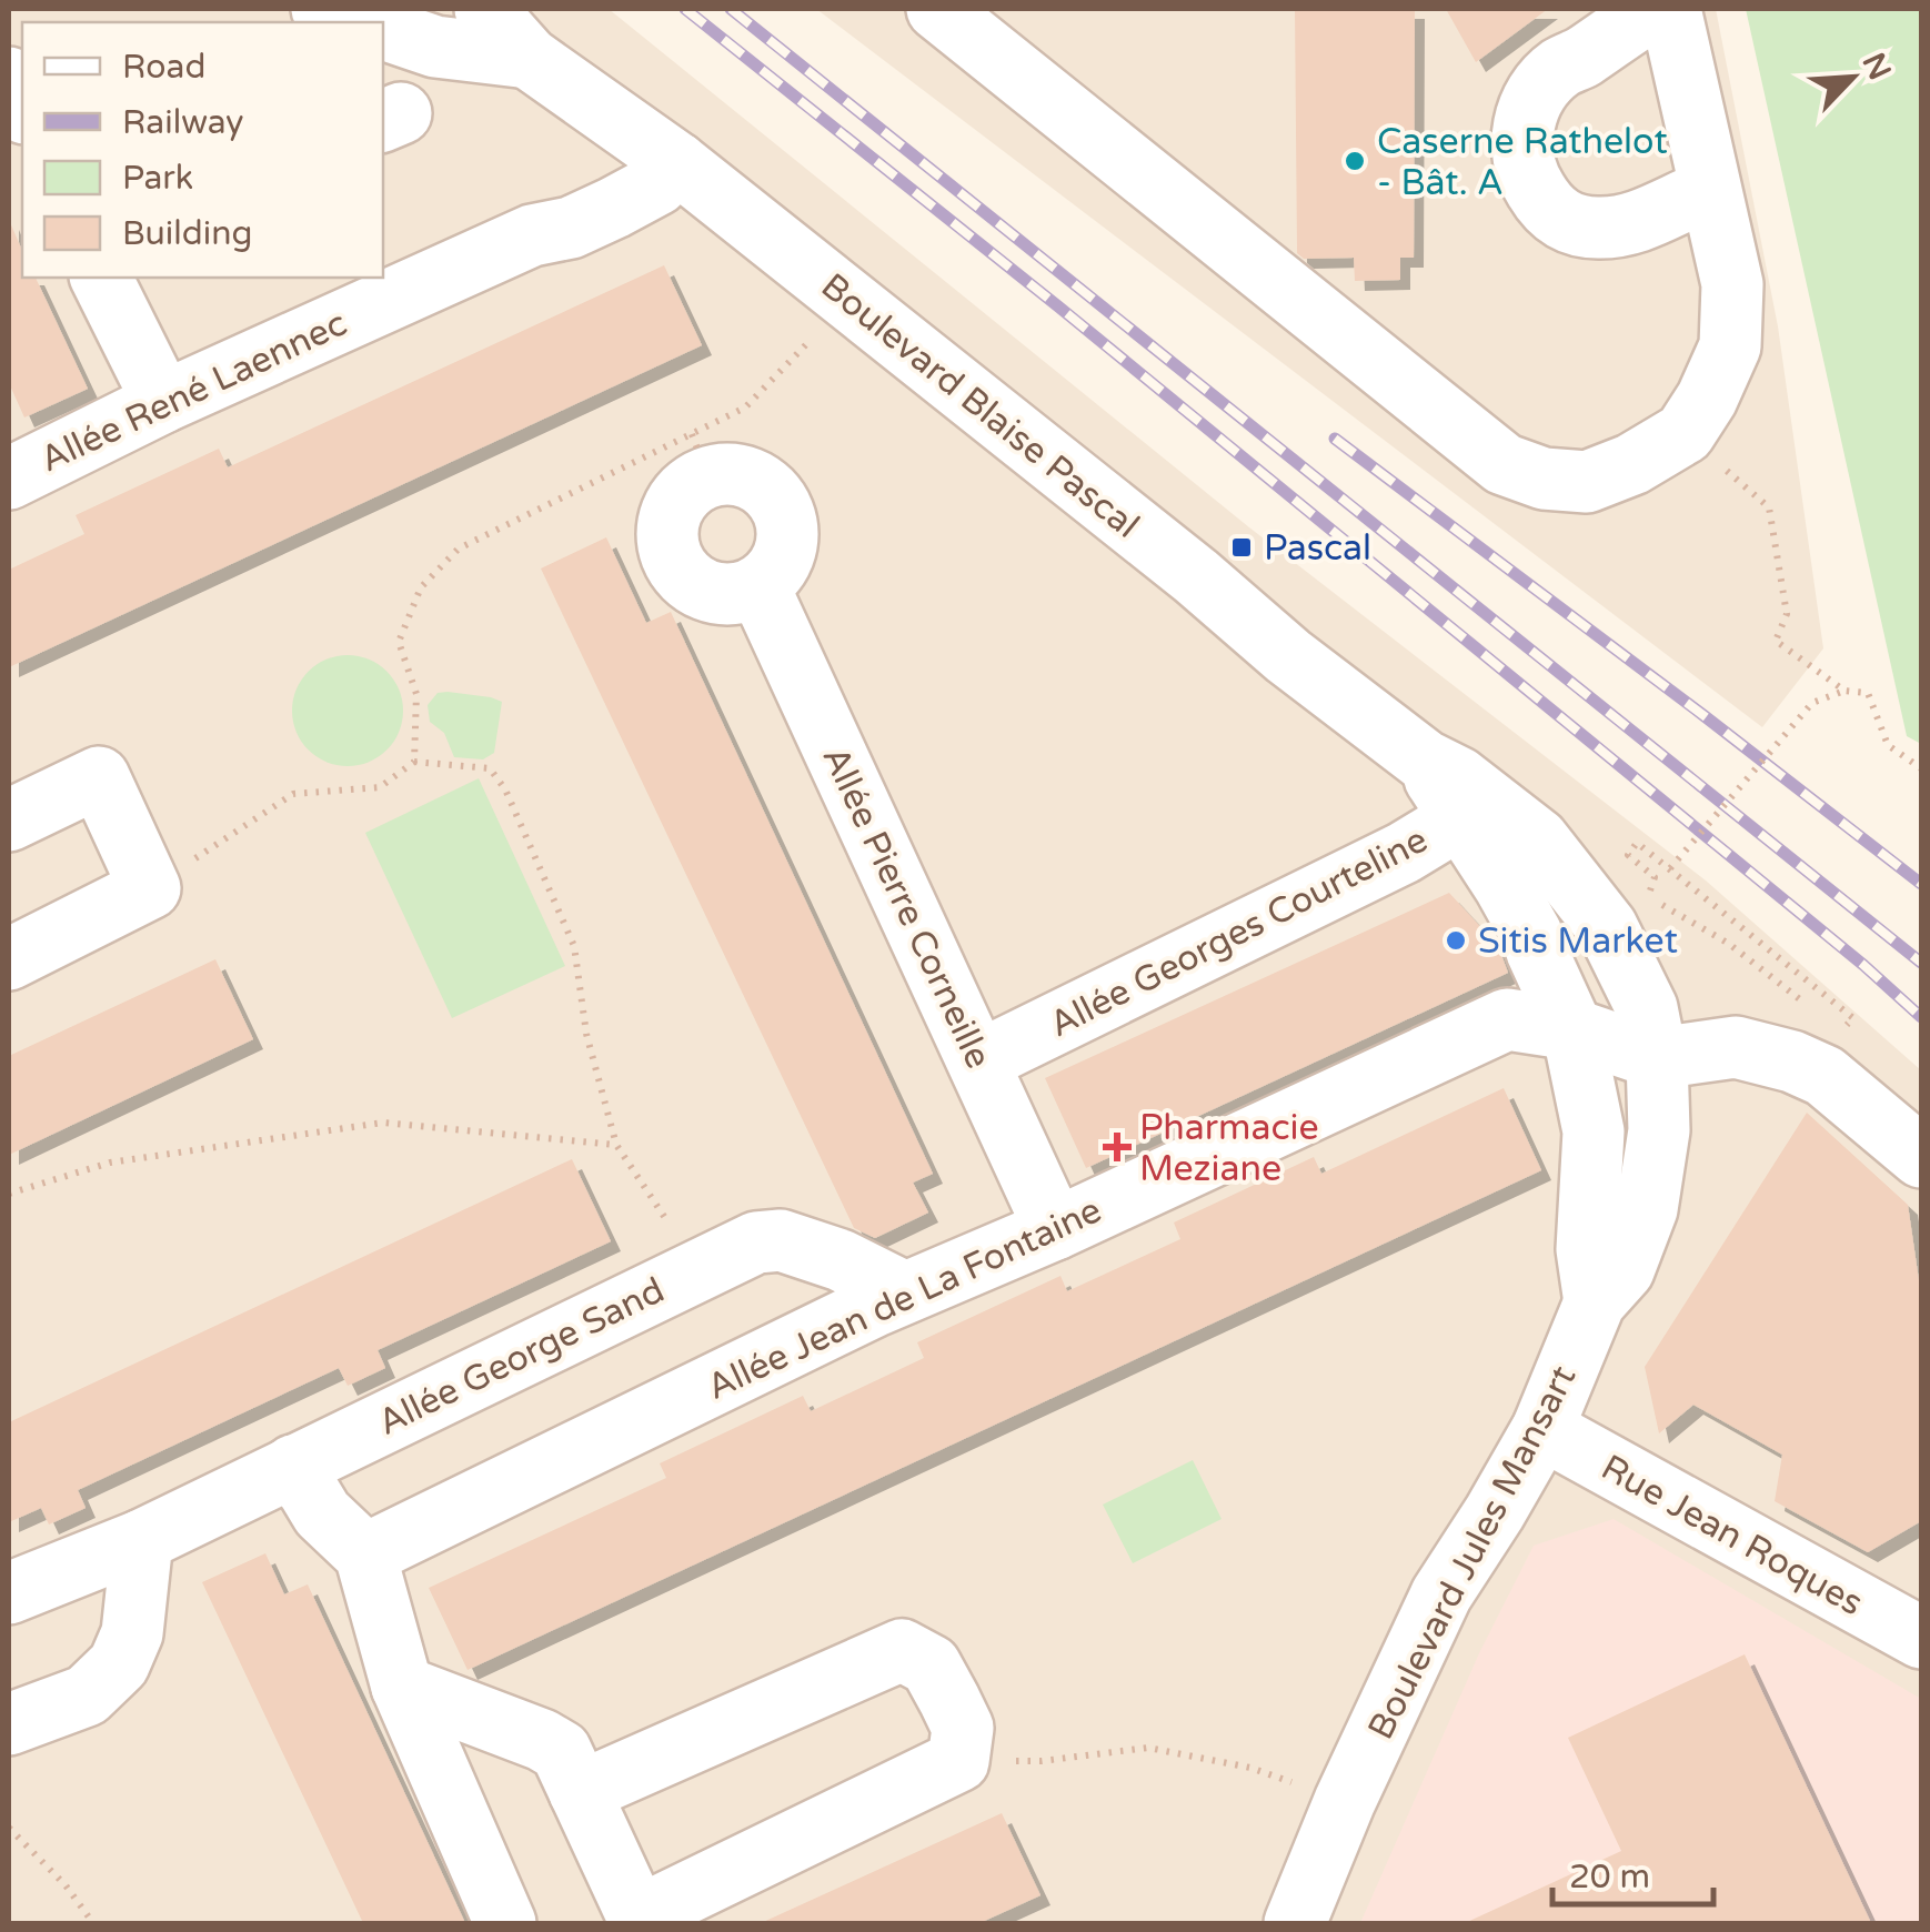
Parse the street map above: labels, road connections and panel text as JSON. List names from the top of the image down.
{
  "streets": {
    "street": [
      "Allée René Laennec",
      "Boulevard Blaise Pascal",
      "Allée Pierre Corneille",
      "Allée Georges Courteline",
      "Allée Jean de La Fontaine",
      "Allée George Sand",
      "Rue Jean Roques",
      "Boulevard Jules Mansart"
    ]
  },
  "crossings": [
    ["Allée René Laennec", "Boulevard Blaise Pascal"],
    ["Boulevard Blaise Pascal", "Allée Georges Courteline"],
    ["Boulevard Blaise Pascal", "Allée Jean de La Fontaine"],
    ["Boulevard Blaise Pascal", "Boulevard Jules Mansart"],
    ["Allée Pierre Corneille", "Allée Georges Courteline"],
    ["Allée Pierre Corneille", "Allée Jean de La Fontaine"],
    ["Allée Jean de La Fontaine", "Allée George Sand"],
    ["Allée Jean de La Fontaine", "Boulevard Jules Mansart"],
    ["Rue Jean Roques", "Boulevard Jules Mansart"]
  ],
  "places": {
    "other": ["Caserne Rathelot - Bât. A", "Sitis Market"],
    "transit": ["Pascal"],
    "health": ["Pharmacie Meziane"]
  },
  "legend": [
    "Road",
    "Railway",
    "Park",
    "Building"
  ],
  "scale_bar": "20 m",
  "north": "top right"
}
